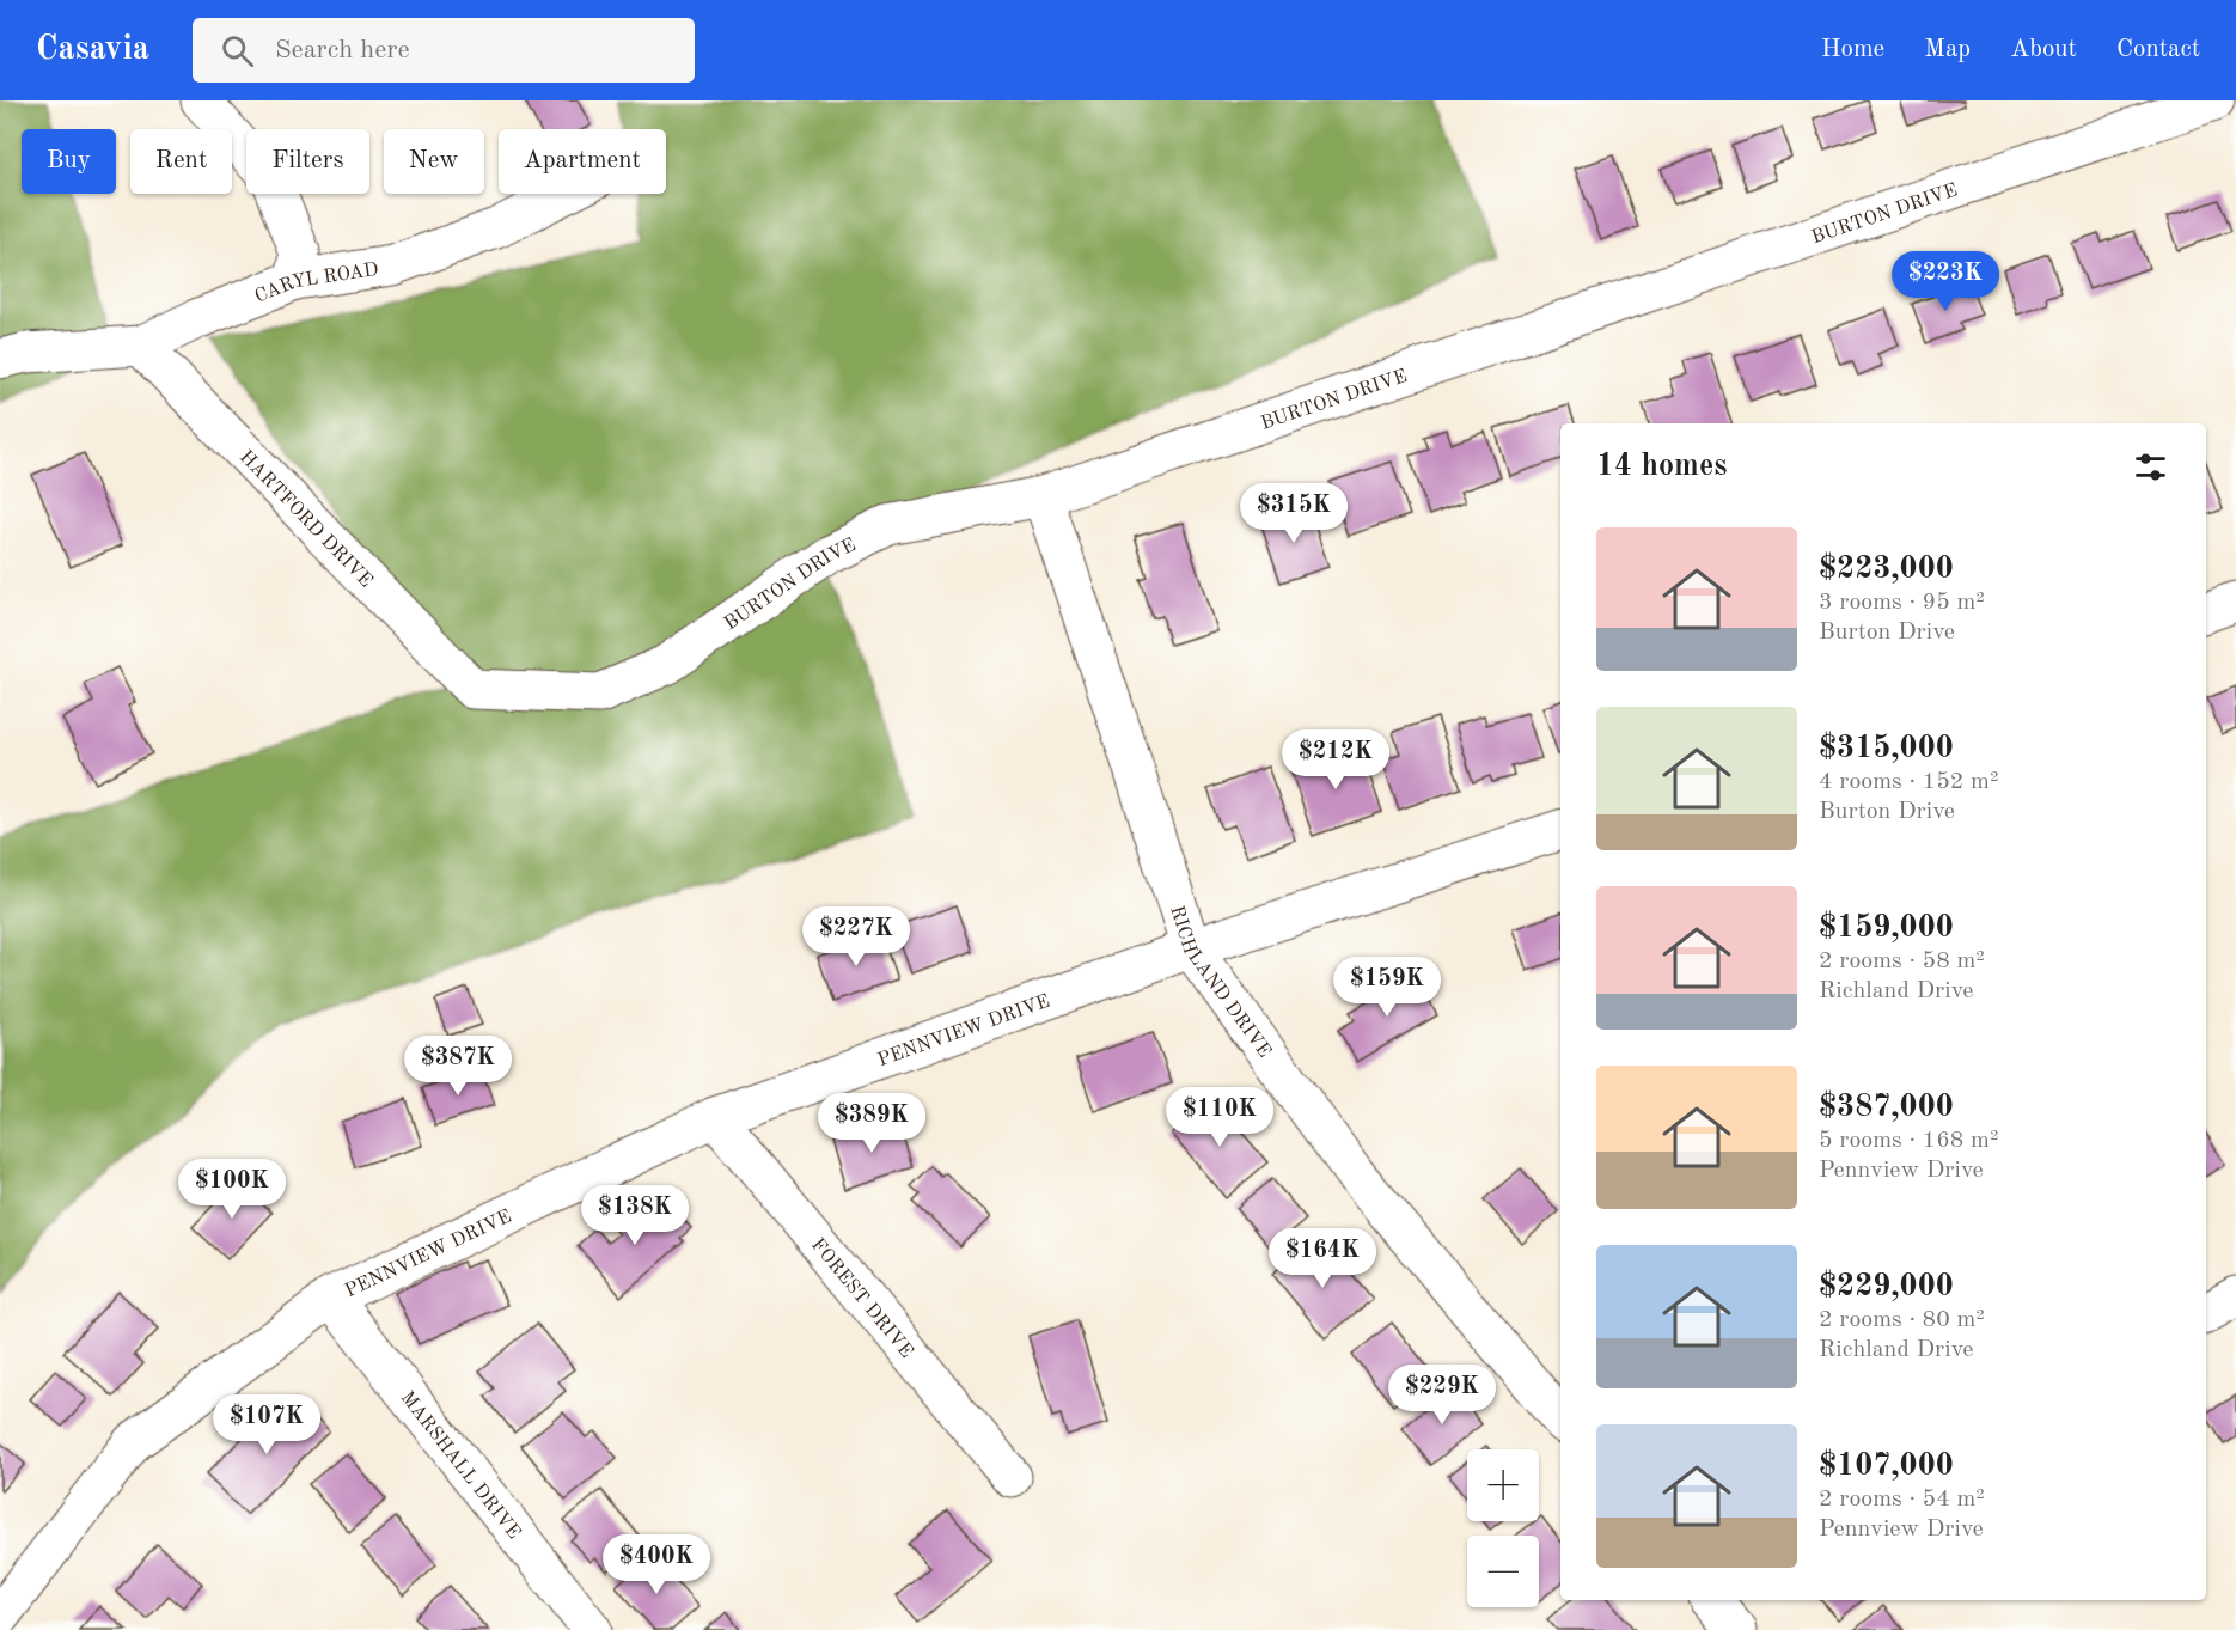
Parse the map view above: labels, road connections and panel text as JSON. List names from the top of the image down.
{
  "streets": {
    "street": [
      "BURTON DRIVE",
      "CARYL ROAD",
      "HARTFORD DRIVE",
      "RICHLAND DRIVE",
      "PENNVIEW DRIVE",
      "FOREST DRIVE",
      "MARSHALL DRIVE"
    ]
  },
  "crossings": [
    ["BURTON DRIVE", "HARTFORD DRIVE"],
    ["BURTON DRIVE", "RICHLAND DRIVE"],
    ["CARYL ROAD", "HARTFORD DRIVE"],
    ["RICHLAND DRIVE", "PENNVIEW DRIVE"],
    ["PENNVIEW DRIVE", "FOREST DRIVE"],
    ["PENNVIEW DRIVE", "MARSHALL DRIVE"]
  ],
  "page": {
    "header": "Casavia",
    "search": "Search here",
    "nav": [
      "Home",
      "Map",
      "About",
      "Contact"
    ],
    "chip": [
      "Buy",
      "Rent",
      "Filters",
      "New",
      "Apartment"
    ],
    "price": [
      "$223K",
      "$315K",
      "$212K",
      "$227K",
      "$159K",
      "$387K",
      "$110K",
      "$389K",
      "$100K",
      "$138K",
      "$164K",
      "$229K",
      "$107K",
      "$400K"
    ],
    "heading": "14 homes",
    "list": [
      {
        "name": "$223,000",
        "note": "3 rooms · 95 m² · Burton Drive"
      },
      {
        "name": "$315,000",
        "note": "4 rooms · 152 m² · Burton Drive"
      },
      {
        "name": "$159,000",
        "note": "2 rooms · 58 m² · Richland Drive"
      },
      {
        "name": "$387,000",
        "note": "5 rooms · 168 m² · Pennview Drive"
      },
      {
        "name": "$229,000",
        "note": "2 rooms · 80 m² · Richland Drive"
      },
      {
        "name": "$107,000",
        "note": "2 rooms · 54 m² · Pennview Drive"
      }
    ],
    "map_buttons": ["+", "−"]
  }
}
